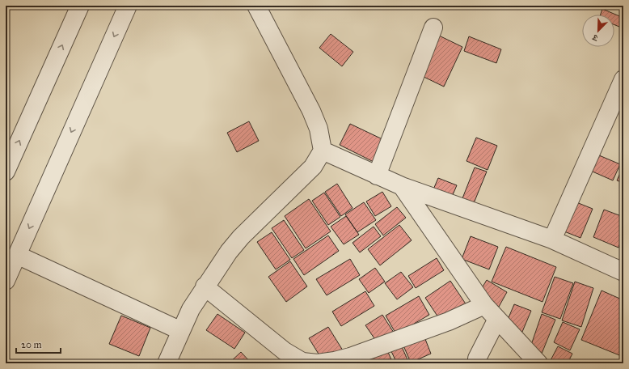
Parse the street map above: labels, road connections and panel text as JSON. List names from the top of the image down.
{
  "scale_bar": "20 m",
  "north": "bottom left"
}
